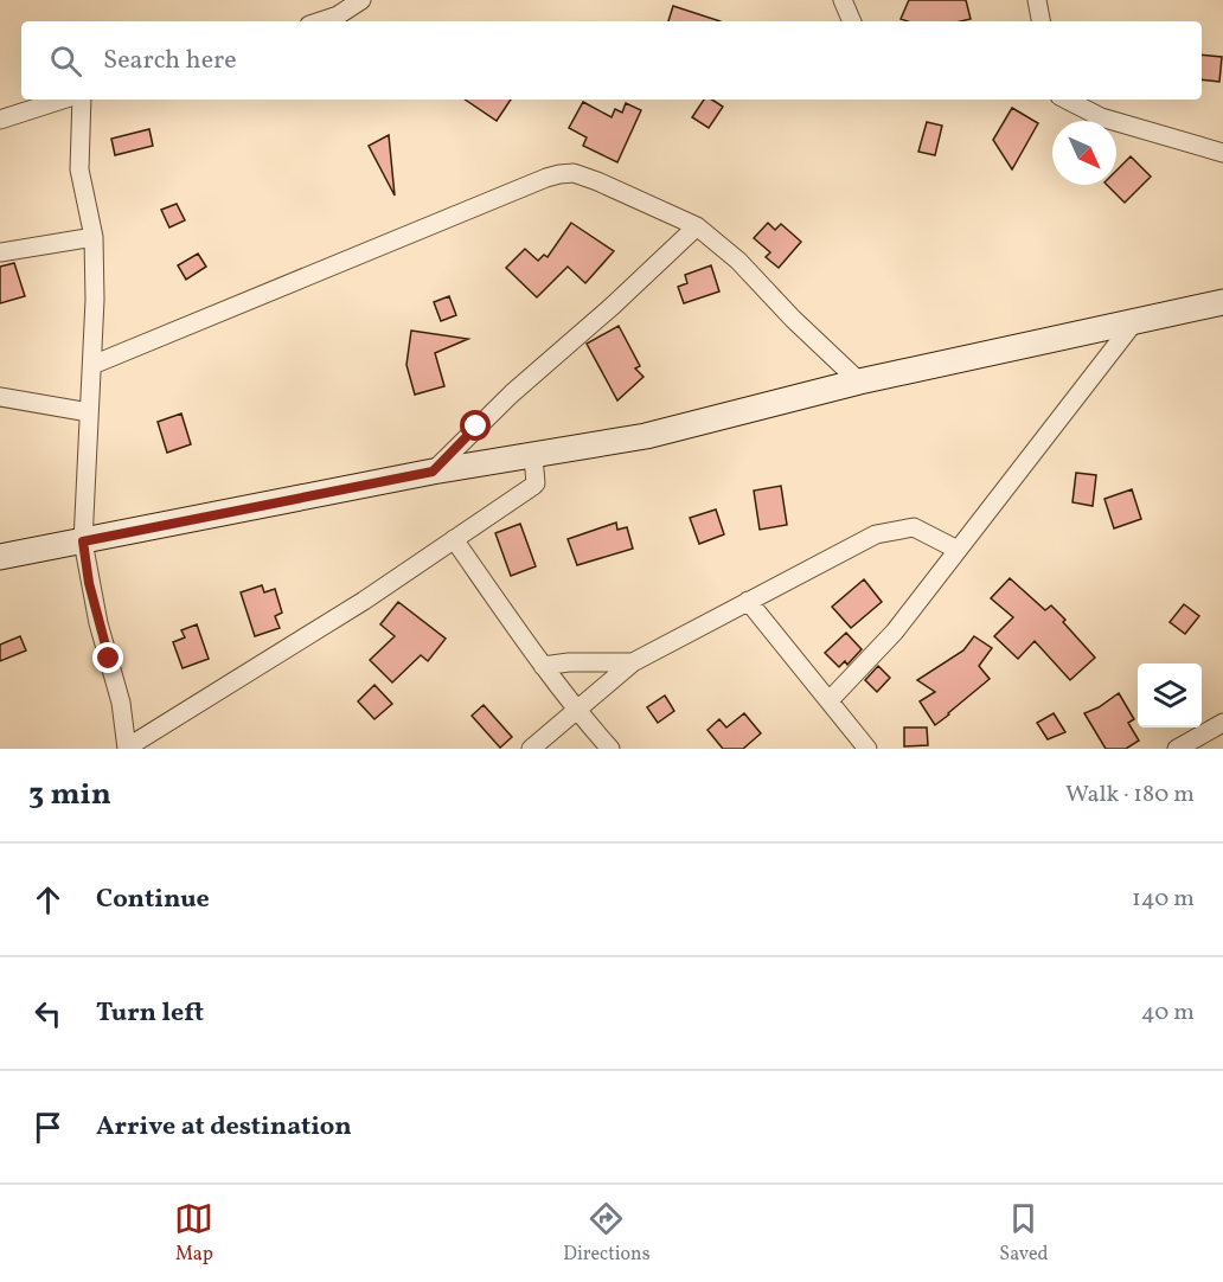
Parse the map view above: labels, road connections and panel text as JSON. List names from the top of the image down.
{
  "north": "bottom right",
  "page": {
    "search": "Search here",
    "heading": ["3 min", "Walk · 180 m"],
    "list": [
      ["Continue", "140 m"],
      ["Turn left", "40 m"],
      "Arrive at destination"
    ],
    "nav": ["Map", "Directions", "Saved"]
  }
}
